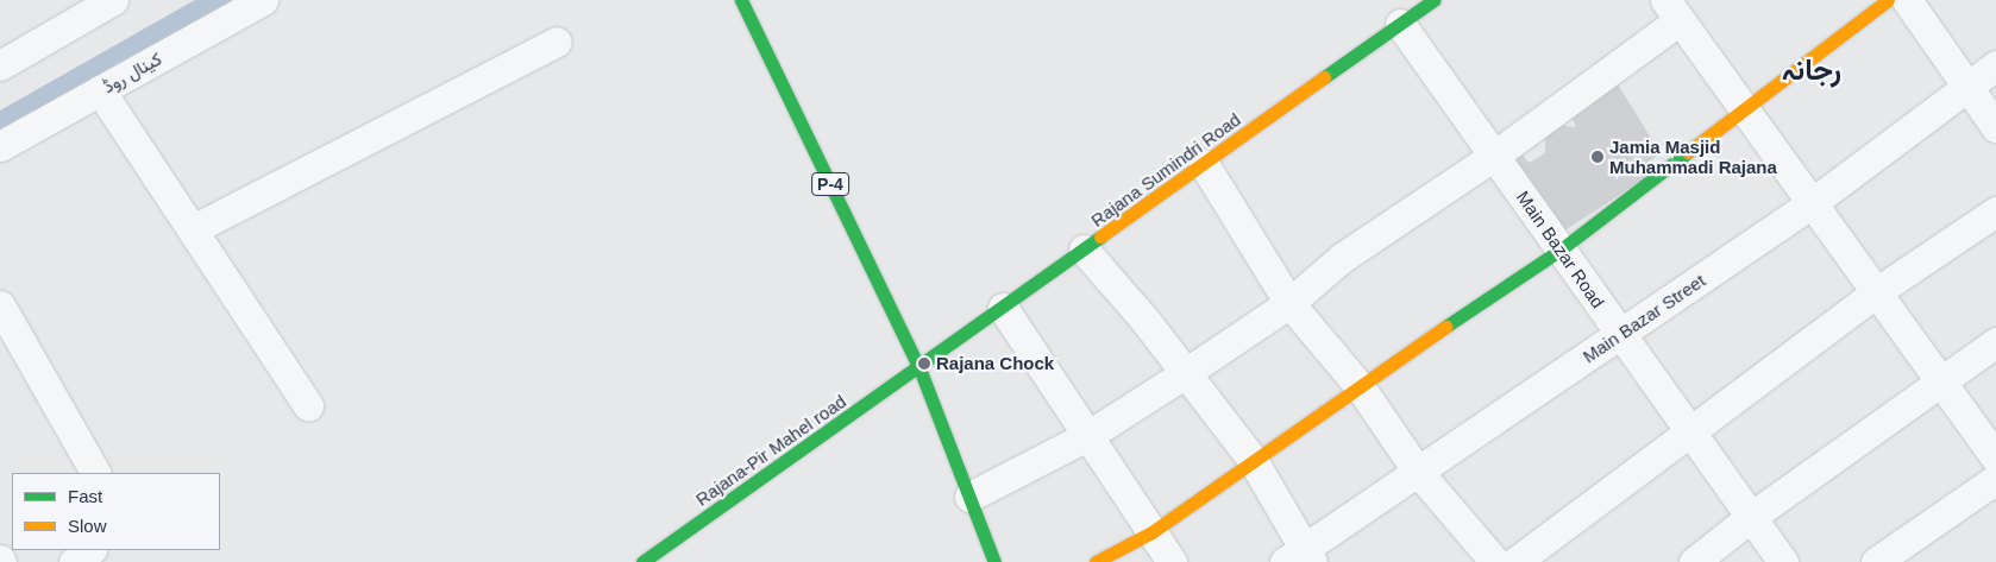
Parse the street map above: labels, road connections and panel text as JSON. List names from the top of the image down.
{
  "streets": {
    "main road": ["Rajana Sumindri Road", "P-4", "Rajana-Pir Mahel road"],
    "street": ["کینال روڈ", "Main Bazar Road", "Main Bazar Street"]
  },
  "crossings": [
    ["Rajana Sumindri Road", "P-4"],
    ["Rajana Sumindri Road", "Main Bazar Road"],
    ["Rajana Sumindri Road", "Rajana-Pir Mahel road"],
    ["P-4", "Rajana-Pir Mahel road"],
    ["Main Bazar Road", "Main Bazar Street"]
  ],
  "districts": ["رجانہ"],
  "places": ["Jamia Masjid Muhammadi Rajana", "Rajana Chock"],
  "legend": ["Fast", "Slow"]
}
